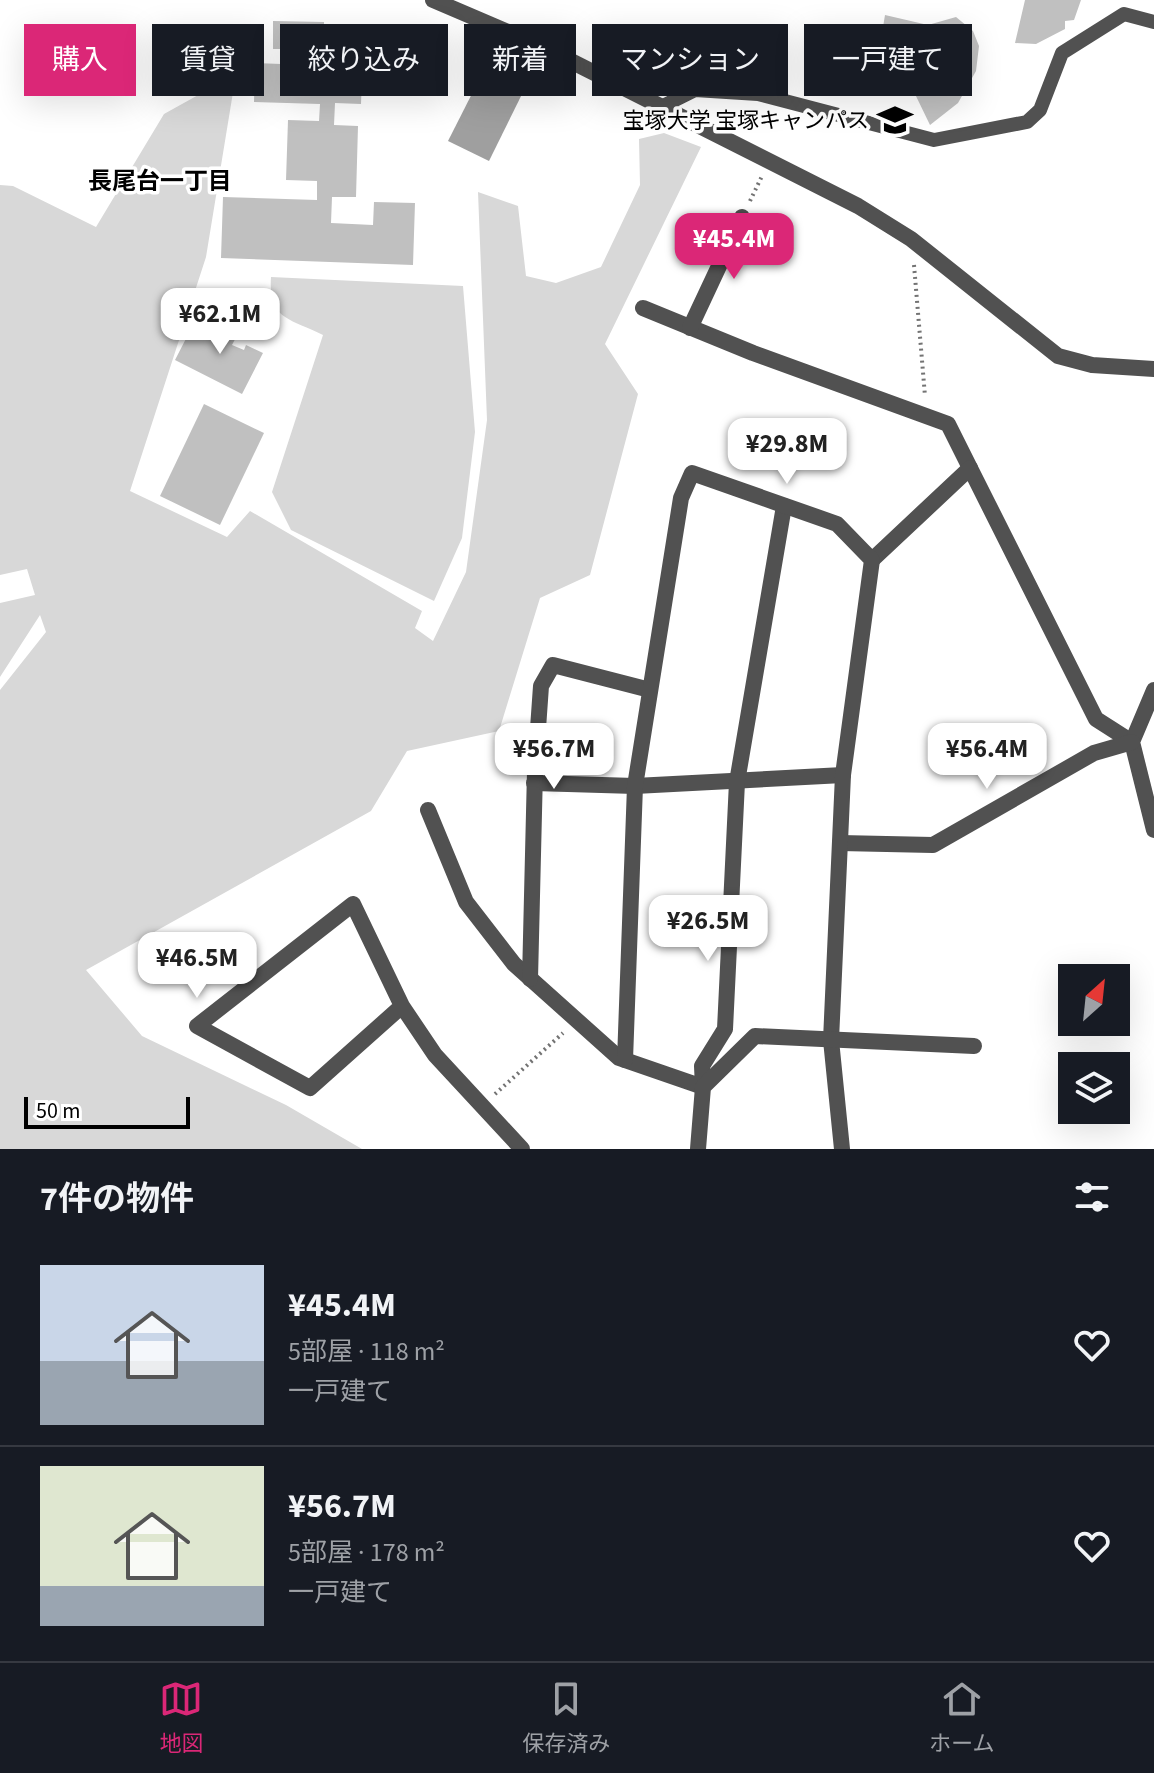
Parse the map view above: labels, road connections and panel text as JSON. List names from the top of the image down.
{
  "districts": ["長尾台一丁目"],
  "places": {
    "school or university": ["宝塚大学 宝塚キャンパス"]
  },
  "scale_bar": "50 m",
  "north": "top right",
  "page": {
    "chip": [
      "購入",
      "賃貸",
      "絞り込み",
      "新着",
      "マンション",
      "一戸建て"
    ],
    "price": [
      "¥45.4M",
      "¥62.1M",
      "¥29.8M",
      "¥56.7M",
      "¥56.4M",
      "¥26.5M",
      "¥46.5M"
    ],
    "scale": "50 m",
    "heading": "7件の物件",
    "list": [
      {
        "name": "¥45.4M",
        "note": "5部屋 · 118 m² · 一戸建て"
      },
      {
        "name": "¥56.7M",
        "note": "5部屋 · 178 m² · 一戸建て"
      }
    ],
    "tabs": ["地図", "保存済み", "ホーム"]
  }
}
